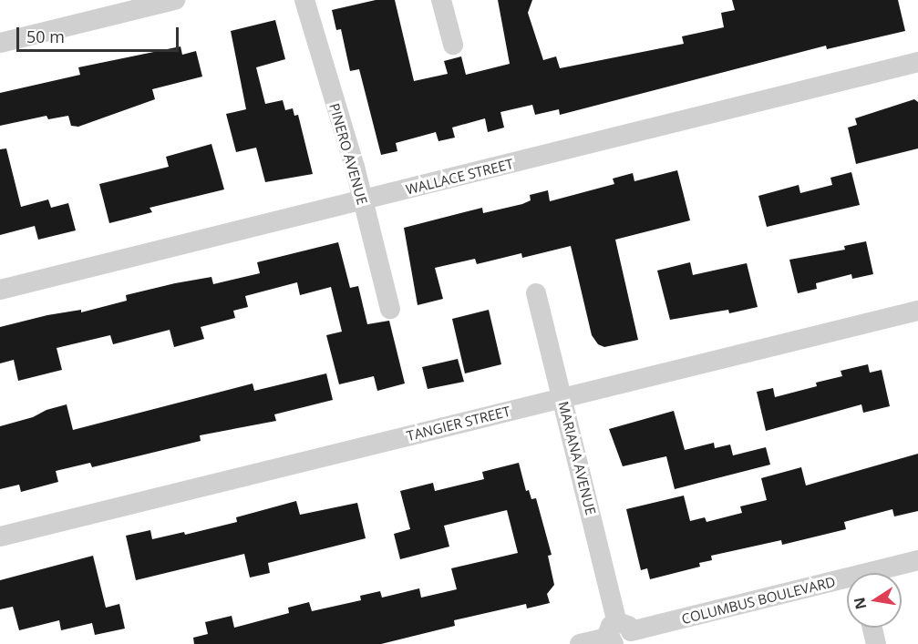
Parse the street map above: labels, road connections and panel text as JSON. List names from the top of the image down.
{
  "streets": {
    "street": [
      "PINERO AVENUE",
      "WALLACE STREET",
      "TANGIER STREET",
      "MARIANA AVENUE",
      "COLUMBUS BOULEVARD"
    ]
  },
  "crossings": [
    ["PINERO AVENUE", "WALLACE STREET"],
    ["TANGIER STREET", "MARIANA AVENUE"],
    ["MARIANA AVENUE", "COLUMBUS BOULEVARD"]
  ],
  "scale_bar": "50 m",
  "north": "left"
}
